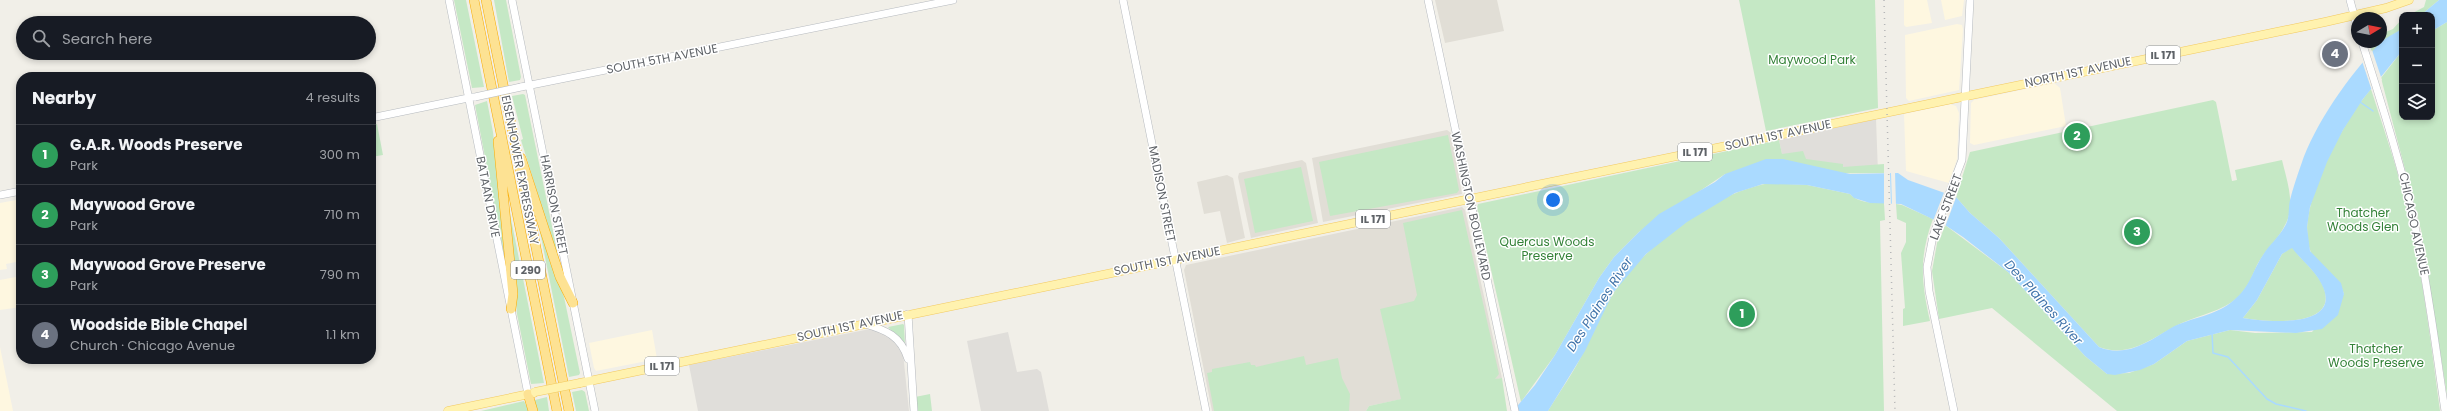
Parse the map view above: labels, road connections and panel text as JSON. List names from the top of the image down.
{
  "streets": {
    "highway": ["EISENHOWER EXPRESSWAY", "I 290"],
    "main road": ["IL 171", "NORTH 1ST AVENUE", "SOUTH 1ST AVENUE"],
    "street": [
      "SOUTH 5TH AVENUE",
      "MADISON STREET",
      "BATAAN DRIVE",
      "HARRISON STREET",
      "WASHINGTON BOULEVARD",
      "LAKE STREET",
      "CHICAGO AVENUE"
    ]
  },
  "crossings": [
    ["SOUTH 5TH AVENUE", "BATAAN DRIVE"],
    ["SOUTH 5TH AVENUE", "HARRISON STREET"],
    ["NORTH 1ST AVENUE", "SOUTH 1ST AVENUE"],
    ["NORTH 1ST AVENUE", "LAKE STREET"],
    ["SOUTH 1ST AVENUE", "MADISON STREET"],
    ["SOUTH 1ST AVENUE", "BATAAN DRIVE"],
    ["SOUTH 1ST AVENUE", "HARRISON STREET"],
    ["SOUTH 1ST AVENUE", "WASHINGTON BOULEVARD"]
  ],
  "water": ["Des Plaines River"],
  "parks": [
    "Maywood Park",
    "Thatcher Woods Glen",
    "Quercus Woods Preserve",
    "Thatcher Woods Preserve"
  ],
  "north": "right",
  "page": {
    "map_buttons": ["+", "−"],
    "search": "Search here",
    "pins": [
      "4",
      "2",
      "3",
      "1"
    ],
    "heading": ["Nearby", "4 results"],
    "list": [
      {
        "mark": "1",
        "name": "G.A.R. Woods Preserve",
        "note": "Park",
        "value": "300 m"
      },
      {
        "mark": "2",
        "name": "Maywood Grove",
        "note": "Park",
        "value": "710 m"
      },
      {
        "mark": "3",
        "name": "Maywood Grove Preserve",
        "note": "Park",
        "value": "790 m"
      },
      {
        "mark": "4",
        "name": "Woodside Bible Chapel",
        "note": "Church · Chicago Avenue",
        "value": "1.1 km"
      }
    ]
  }
}
